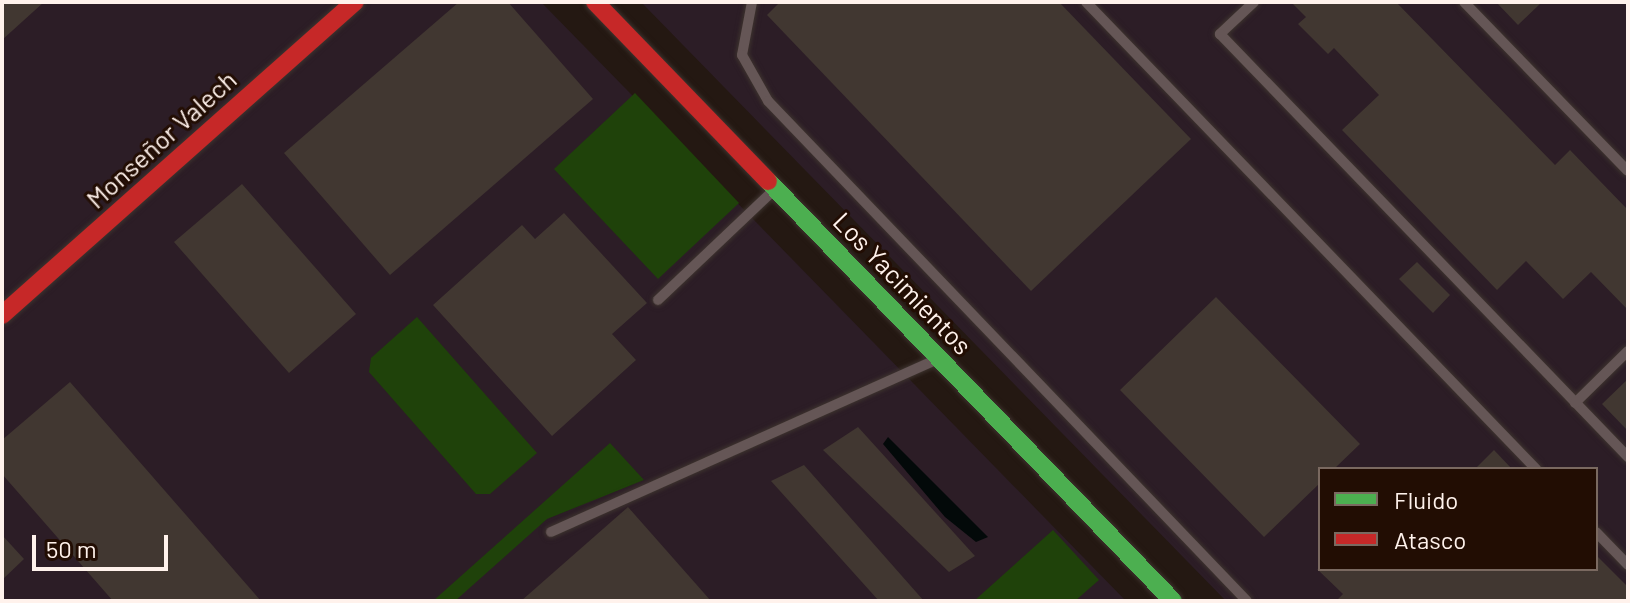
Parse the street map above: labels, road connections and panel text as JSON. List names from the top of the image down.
{
  "streets": {
    "street": ["Monseñor Valech", "Los Yacimientos"]
  },
  "legend": ["Fluido", "Atasco"],
  "scale_bar": "50 m"
}
